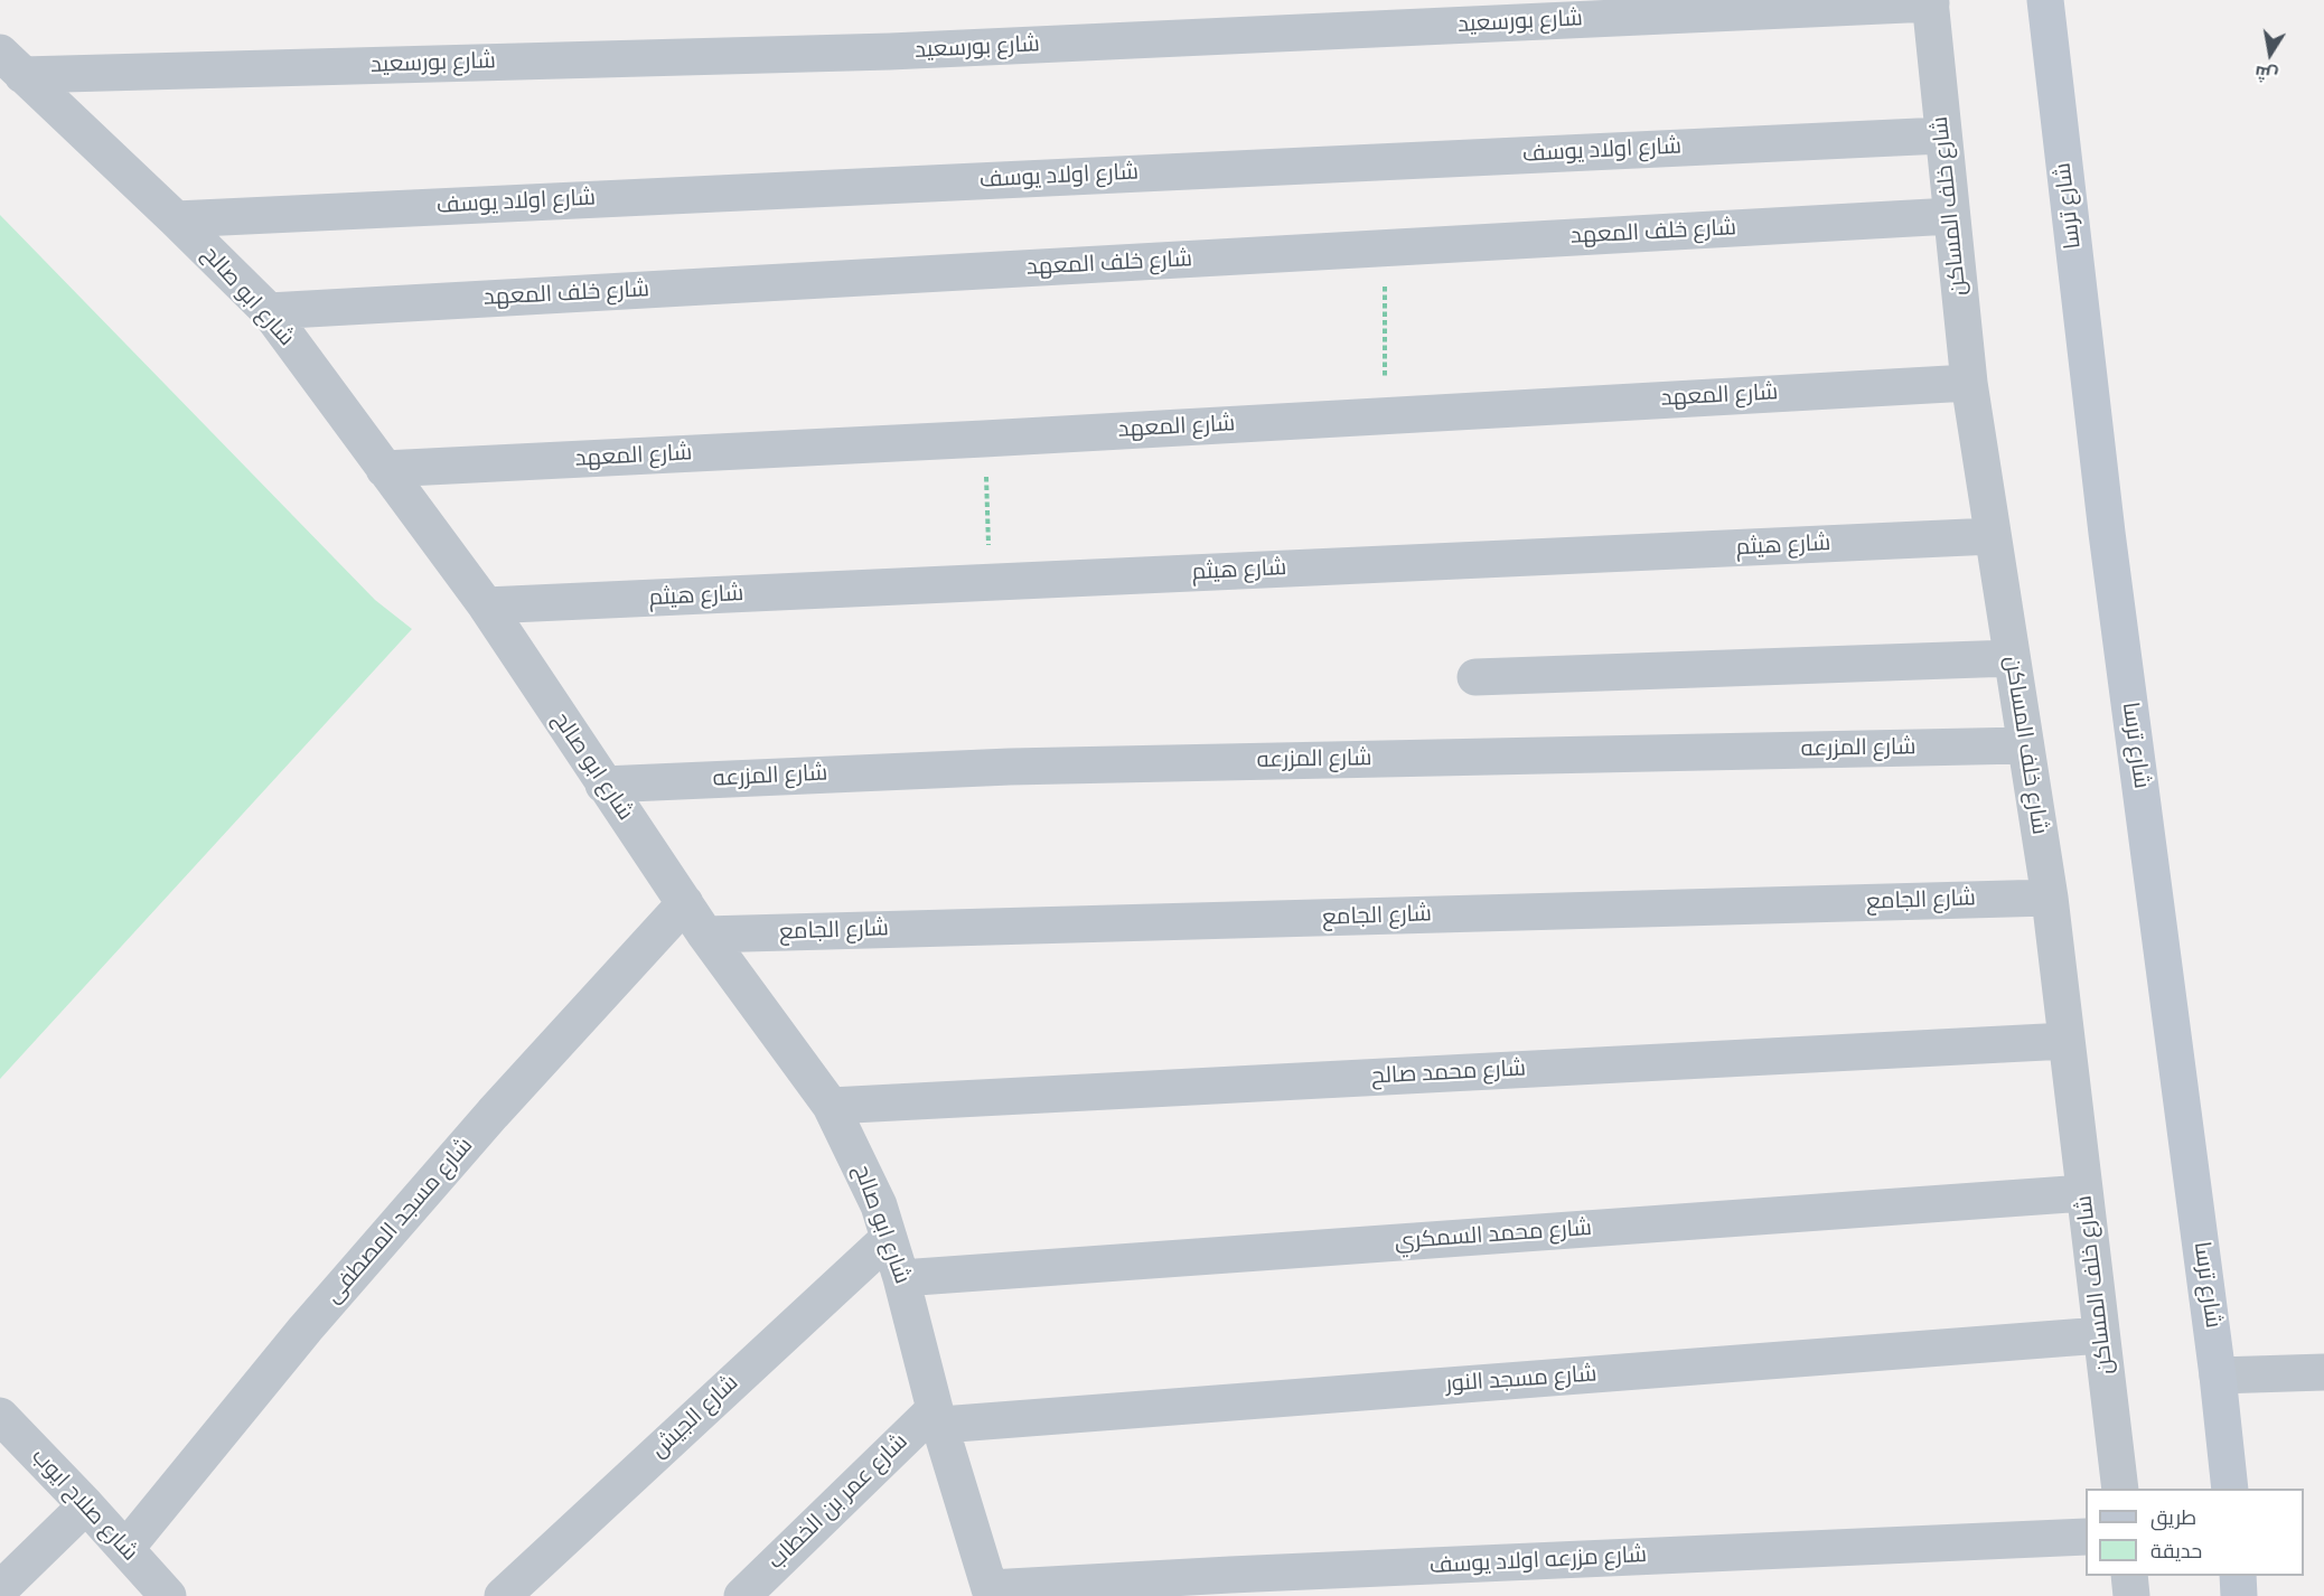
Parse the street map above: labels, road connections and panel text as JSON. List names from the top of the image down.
{
  "streets": {
    "main road": ["شارع ترسا"],
    "street": [
      "شارع بورسعيد",
      "شارع اولاد يوسف",
      "شارع خلف المساكن",
      "شارع خلف المعهد",
      "شارع ابو صالح",
      "شارع المعهد",
      "شارع هيثم",
      "شارع المزرعه",
      "شارع الجامع",
      "شارع محمد صالح",
      "شارع مسجد المصطفى",
      "شارع محمد السمكري",
      "شارع مسجد النور",
      "شارع الجيش",
      "شارع عمر بن الخطاب",
      "شارع صلاح ايوب",
      "شارع مزرعه اولاد يوسف"
    ]
  },
  "crossings": [
    ["شارع بورسعيد", "شارع خلف المساكن"],
    ["شارع بورسعيد", "شارع ابو صالح"],
    ["شارع اولاد يوسف", "شارع خلف المساكن"],
    ["شارع اولاد يوسف", "شارع ابو صالح"],
    ["شارع خلف المساكن", "شارع خلف المعهد"],
    ["شارع خلف المساكن", "شارع المعهد"],
    ["شارع خلف المساكن", "شارع هيثم"],
    ["شارع خلف المساكن", "شارع المزرعه"],
    ["شارع خلف المساكن", "شارع الجامع"],
    ["شارع خلف المساكن", "شارع محمد صالح"],
    ["شارع خلف المساكن", "شارع محمد السمكري"],
    ["شارع خلف المساكن", "شارع مسجد النور"],
    ["شارع خلف المعهد", "شارع ابو صالح"],
    ["شارع ابو صالح", "شارع المعهد"],
    ["شارع ابو صالح", "شارع هيثم"],
    ["شارع ابو صالح", "شارع المزرعه"],
    ["شارع ابو صالح", "شارع الجامع"],
    ["شارع ابو صالح", "شارع محمد صالح"],
    ["شارع ابو صالح", "شارع مسجد المصطفى"],
    ["شارع ابو صالح", "شارع محمد السمكري"],
    ["شارع ابو صالح", "شارع مسجد النور"],
    ["شارع ابو صالح", "شارع الجيش"],
    ["شارع ابو صالح", "شارع عمر بن الخطاب"],
    ["شارع ابو صالح", "شارع مزرعه اولاد يوسف"],
    ["شارع مسجد المصطفى", "شارع صلاح ايوب"],
    ["شارع مسجد النور", "شارع عمر بن الخطاب"]
  ],
  "legend": ["طريق", "حديقة"],
  "north": "bottom"
}
